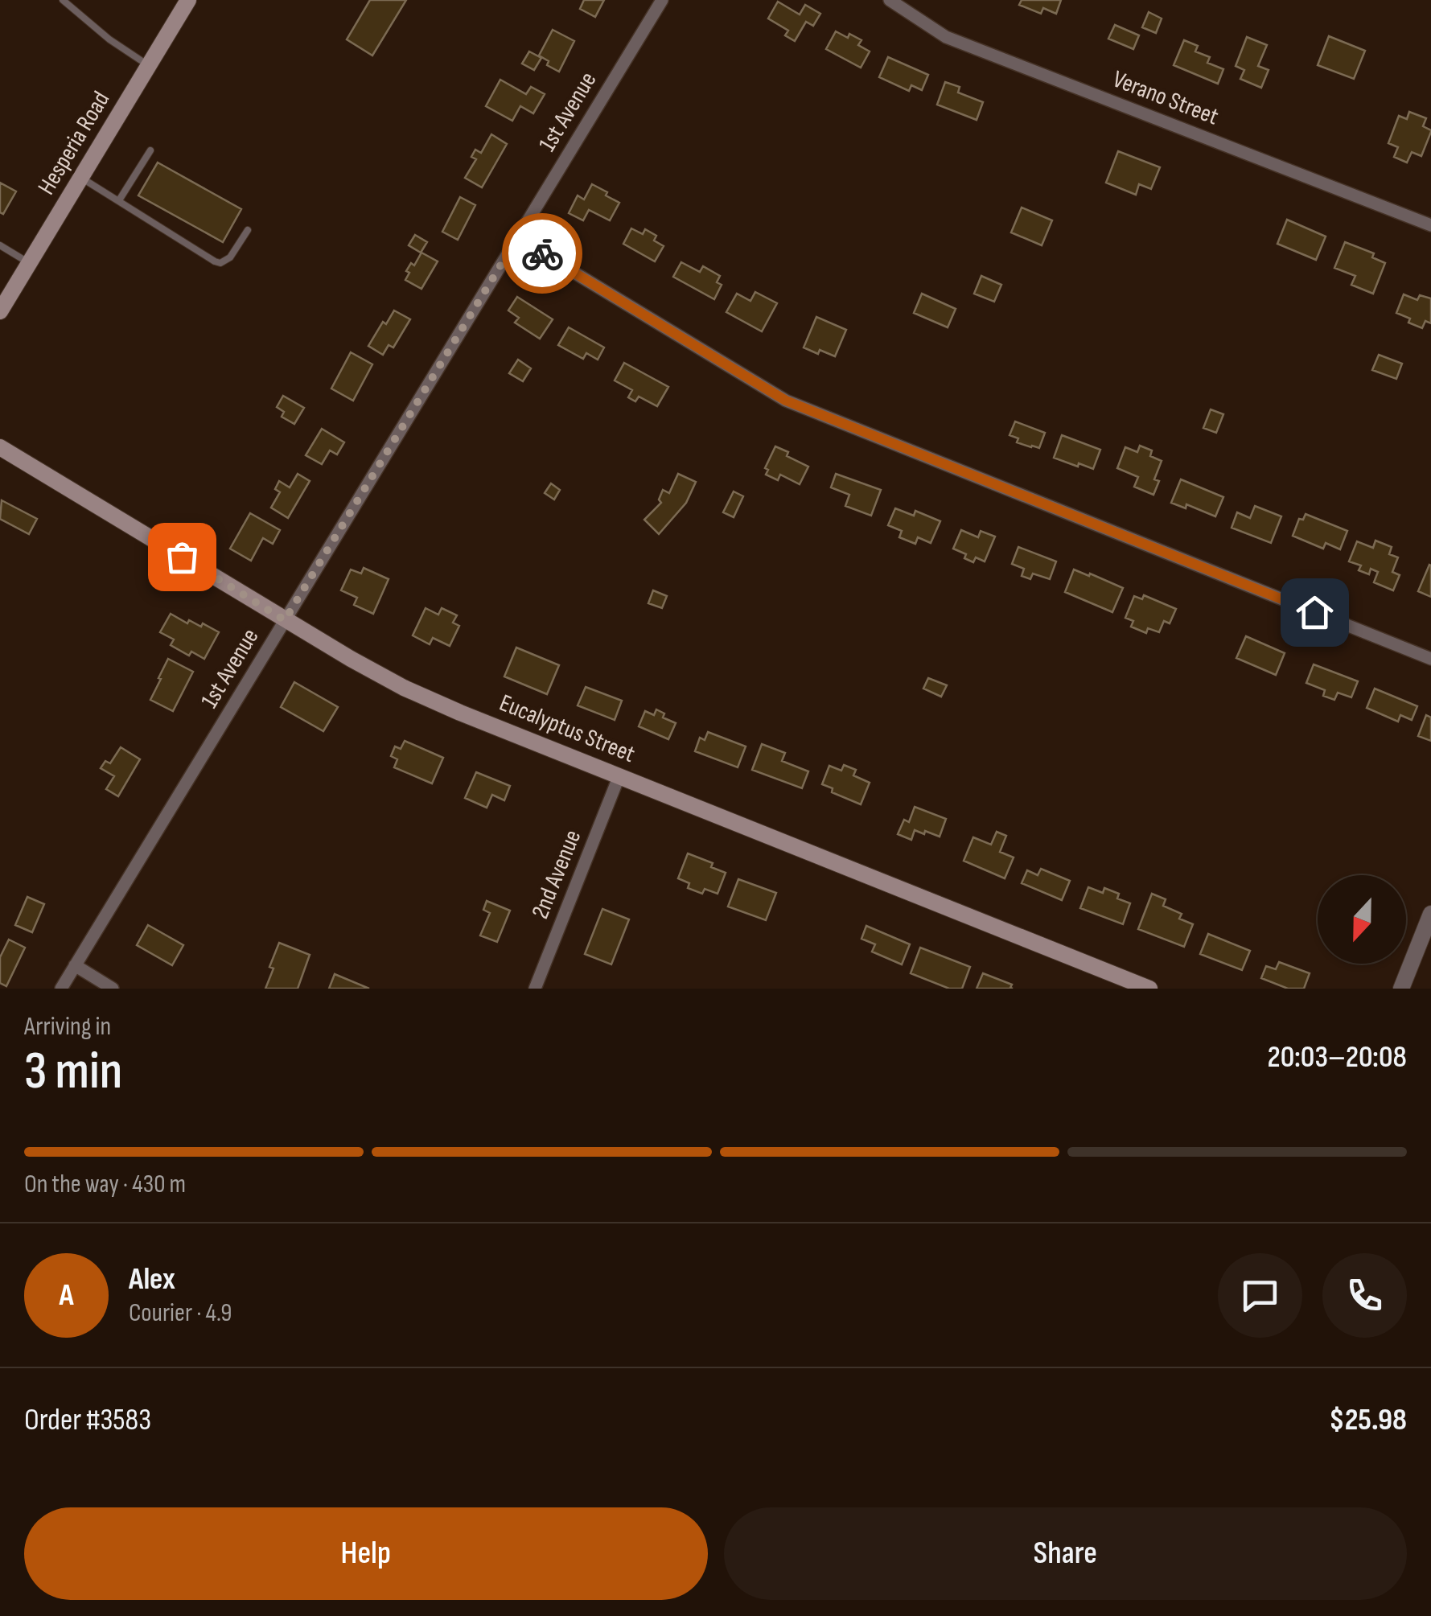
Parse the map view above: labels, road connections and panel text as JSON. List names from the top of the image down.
{
  "streets": {
    "main road": ["Hesperia Road", "Eucalyptus Street"],
    "street": ["Verano Street", "1st Avenue", "2nd Avenue"]
  },
  "crossings": [
    ["1st Avenue", "Eucalyptus Street"],
    ["Eucalyptus Street", "2nd Avenue"]
  ],
  "north": "bottom",
  "page": {
    "heading": ["3 min", "Arriving in", "20:03–20:08"],
    "panel": [
      "Alex",
      "Courier · 4.9",
      "Order #3583",
      "$25.98"
    ],
    "bar": "On the way · 430 m",
    "round": "A",
    "buttons": ["Help", "Share"]
  }
}
